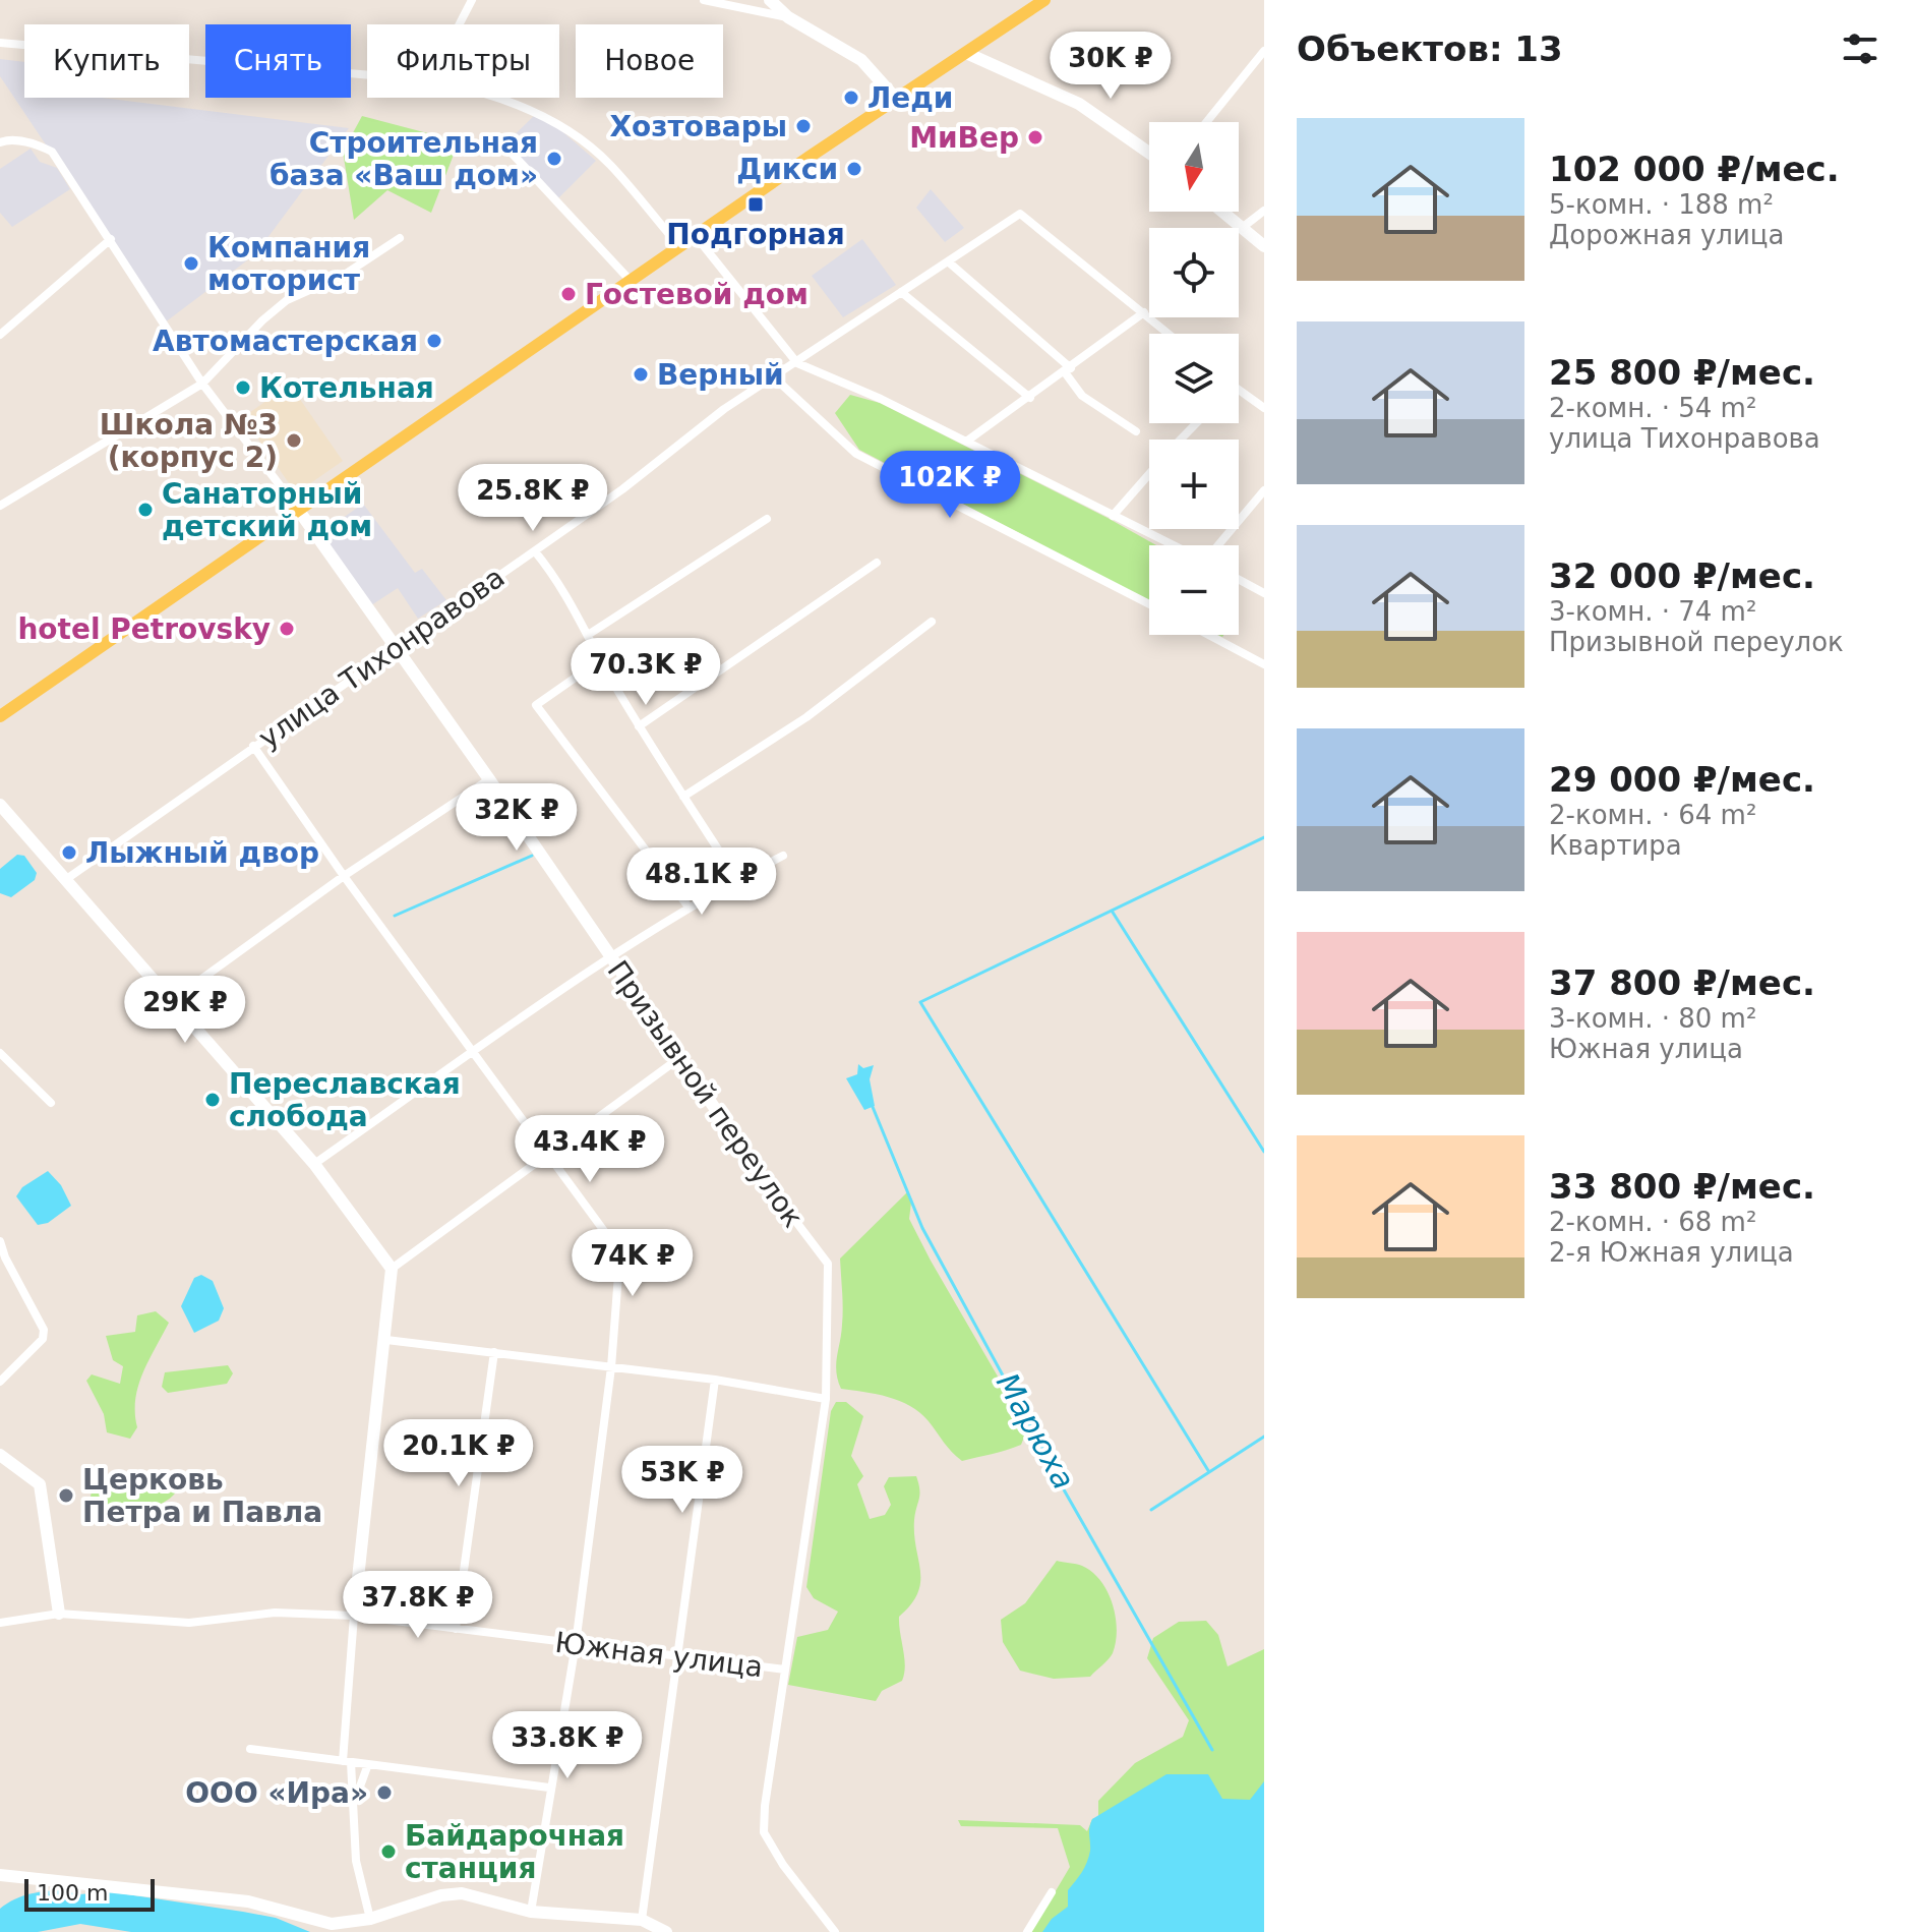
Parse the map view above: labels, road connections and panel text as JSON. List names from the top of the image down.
{
  "streets": {
    "street": ["улица Тихонравова", "Призывной переулок", "Южная улица"]
  },
  "crossings": [
    ["улица Тихонравова", "Призывной переулок"],
    ["Призывной переулок", "Южная улица"]
  ],
  "water": ["Марюха"],
  "places": {
    "other": [
      "Леди",
      "Хозтовары",
      "МиВер",
      "Строительная база «Ваш дом»",
      "Дикси",
      "Компания моторист",
      "Гостевой дом",
      "Автомастерская",
      "Верный",
      "Котельная",
      "Школа №3 (корпус 2)",
      "Санаторный детский дом",
      "hotel Petrovsky",
      "Лыжный двор",
      "Переславская слобода",
      "Церковь Петра и Павла",
      "ООО «Ира»",
      "Байдарочная станция"
    ],
    "transit": ["Подгорная"]
  },
  "scale_bar": "100 m",
  "north": "bottom",
  "page": {
    "heading": "Объектов: 13",
    "chip": [
      "Купить",
      "Снять",
      "Фильтры",
      "Новое"
    ],
    "price": [
      "30K ₽",
      "102K ₽",
      "25.8K ₽",
      "70.3K ₽",
      "32K ₽",
      "48.1K ₽",
      "29K ₽",
      "43.4K ₽",
      "74K ₽",
      "20.1K ₽",
      "53K ₽",
      "37.8K ₽",
      "33.8K ₽"
    ],
    "list": [
      {
        "name": "102 000 ₽/мес.",
        "note": "5-комн. · 188 m² · Дорожная улица"
      },
      {
        "name": "25 800 ₽/мес.",
        "note": "2-комн. · 54 m² · улица Тихонравова"
      },
      {
        "name": "32 000 ₽/мес.",
        "note": "3-комн. · 74 m² · Призывной переулок"
      },
      {
        "name": "29 000 ₽/мес.",
        "note": "2-комн. · 64 m² · Квартира"
      },
      {
        "name": "37 800 ₽/мес.",
        "note": "3-комн. · 80 m² · Южная улица"
      },
      {
        "name": "33 800 ₽/мес.",
        "note": "2-комн. · 68 m² · 2-я Южная улица"
      }
    ],
    "map_buttons": ["+", "−"],
    "scale": "100 m"
  }
}
